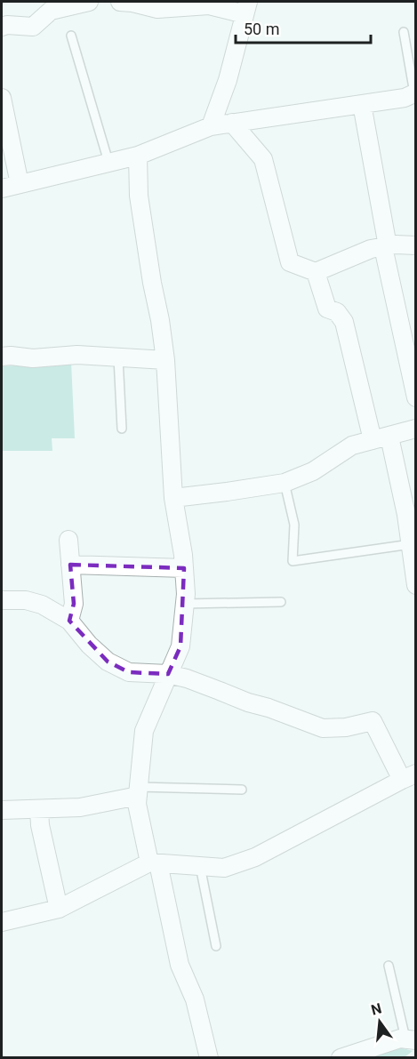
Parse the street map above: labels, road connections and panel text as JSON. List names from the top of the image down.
{
  "scale_bar": "50 m",
  "north": "top"
}
